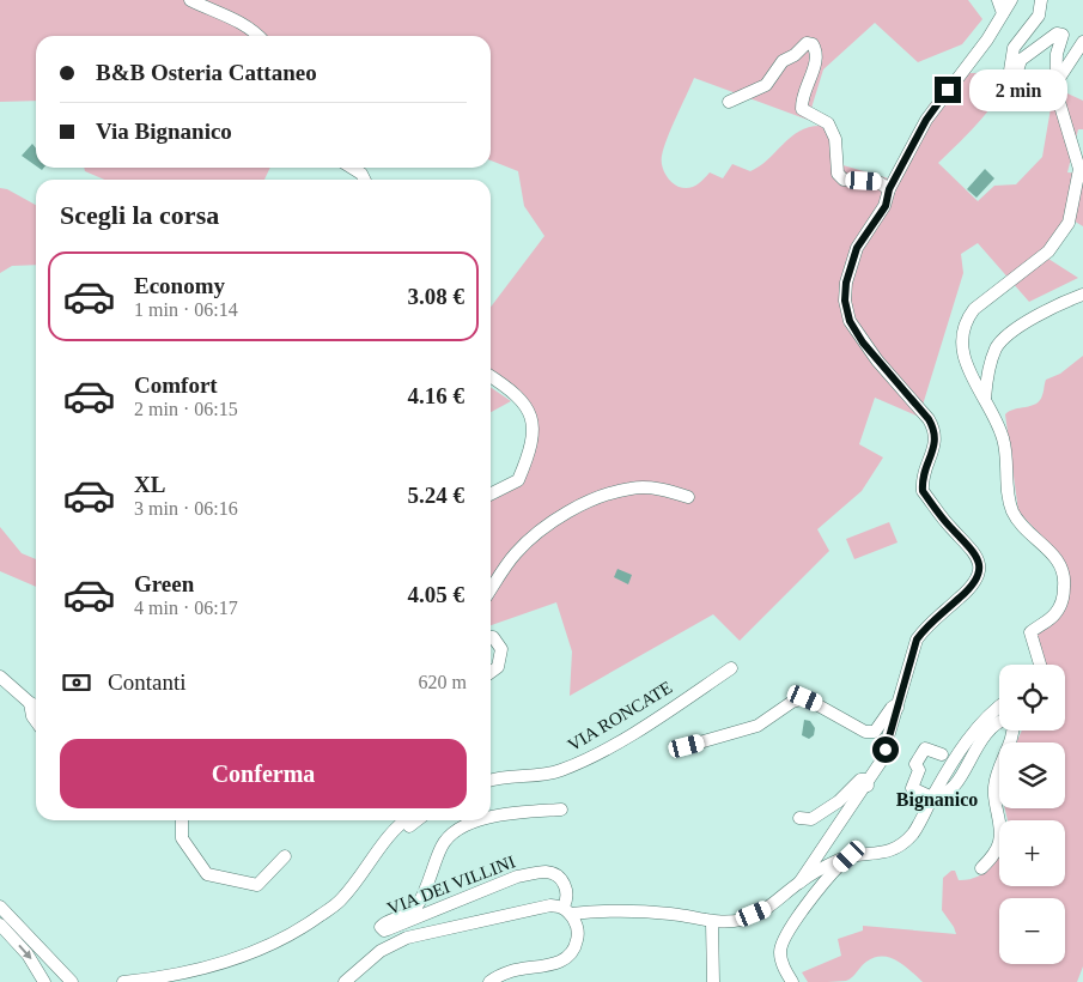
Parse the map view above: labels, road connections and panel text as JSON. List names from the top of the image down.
{
  "streets": {
    "street": ["VIA RONCATE", "VIA DEI VILLINI"]
  },
  "districts": ["Bignanico"],
  "page": {
    "banner": ["B&B Osteria Cattaneo", "Via Bignanico"],
    "bubble": "2 min",
    "heading": "Scegli la corsa",
    "list": [
      {
        "name": "Economy",
        "note": "1 min · 06:14",
        "value": "3.08 €"
      },
      {
        "name": "Comfort",
        "note": "2 min · 06:15",
        "value": "4.16 €"
      },
      {
        "name": "XL",
        "note": "3 min · 06:16",
        "value": "5.24 €"
      },
      {
        "name": "Green",
        "note": "4 min · 06:17",
        "value": "4.05 €"
      }
    ],
    "pay": ["Contanti", "620 m"],
    "map_buttons": ["+", "−"],
    "buttons": "Conferma"
  }
}
